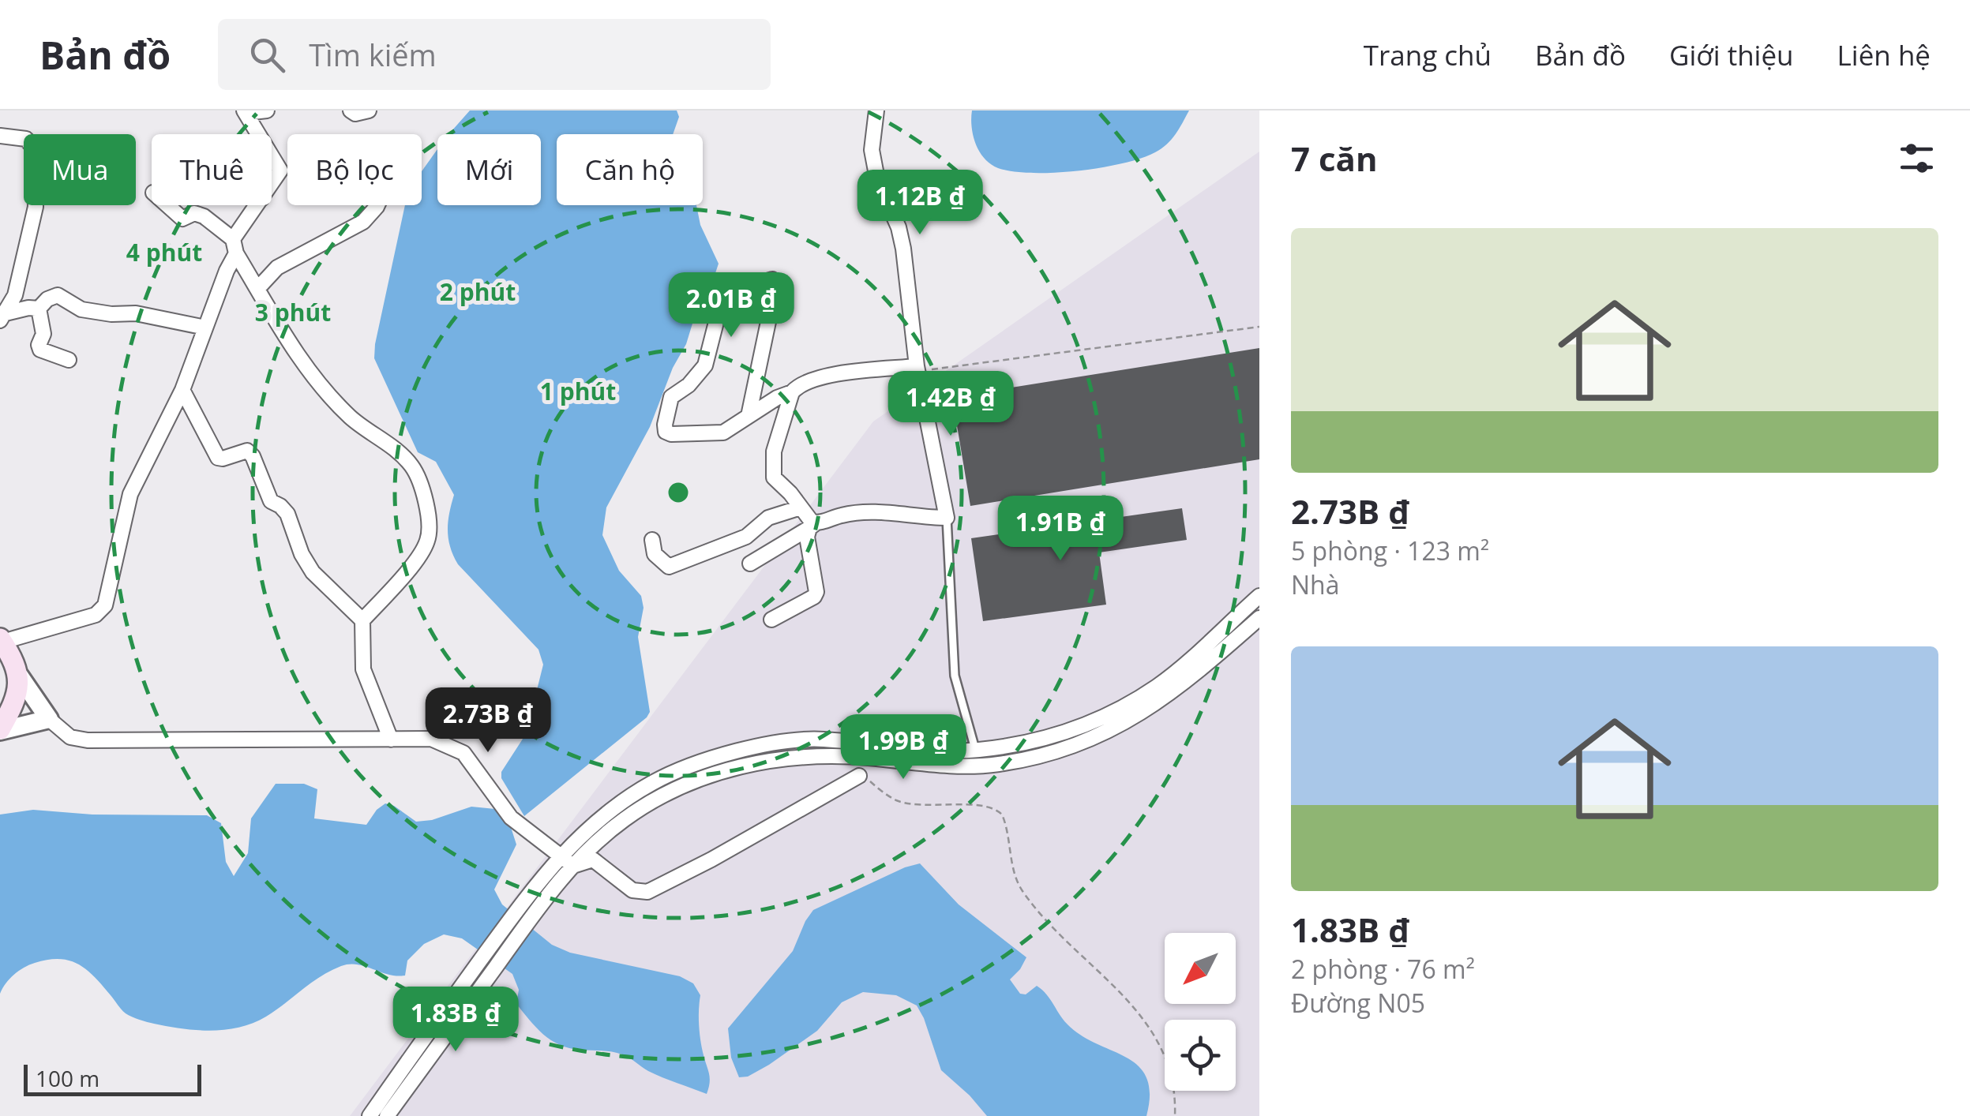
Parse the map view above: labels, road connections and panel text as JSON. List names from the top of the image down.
{
  "scale_bar": "100 m",
  "north": "bottom left",
  "page": {
    "header": "Bản đồ",
    "search": "Tìm kiếm",
    "nav": [
      "Trang chủ",
      "Bản đồ",
      "Giới thiệu",
      "Liên hệ"
    ],
    "heading": "7 căn",
    "chip": [
      "Mua",
      "Thuê",
      "Bộ lọc",
      "Mới",
      "Căn hộ"
    ],
    "price": [
      "1.12B ₫",
      "2.01B ₫",
      "1.42B ₫",
      "1.91B ₫",
      "2.73B ₫",
      "1.99B ₫",
      "1.83B ₫"
    ],
    "list": [
      {
        "name": "2.73B ₫",
        "note": "5 phòng · 123 m² · Nhà"
      },
      {
        "name": "1.83B ₫",
        "note": "2 phòng · 76 m² · Đường N05"
      }
    ],
    "scale": "100 m"
  },
  "rings": [
    "4 phút",
    "2 phút",
    "3 phút",
    "1 phút"
  ]
}
